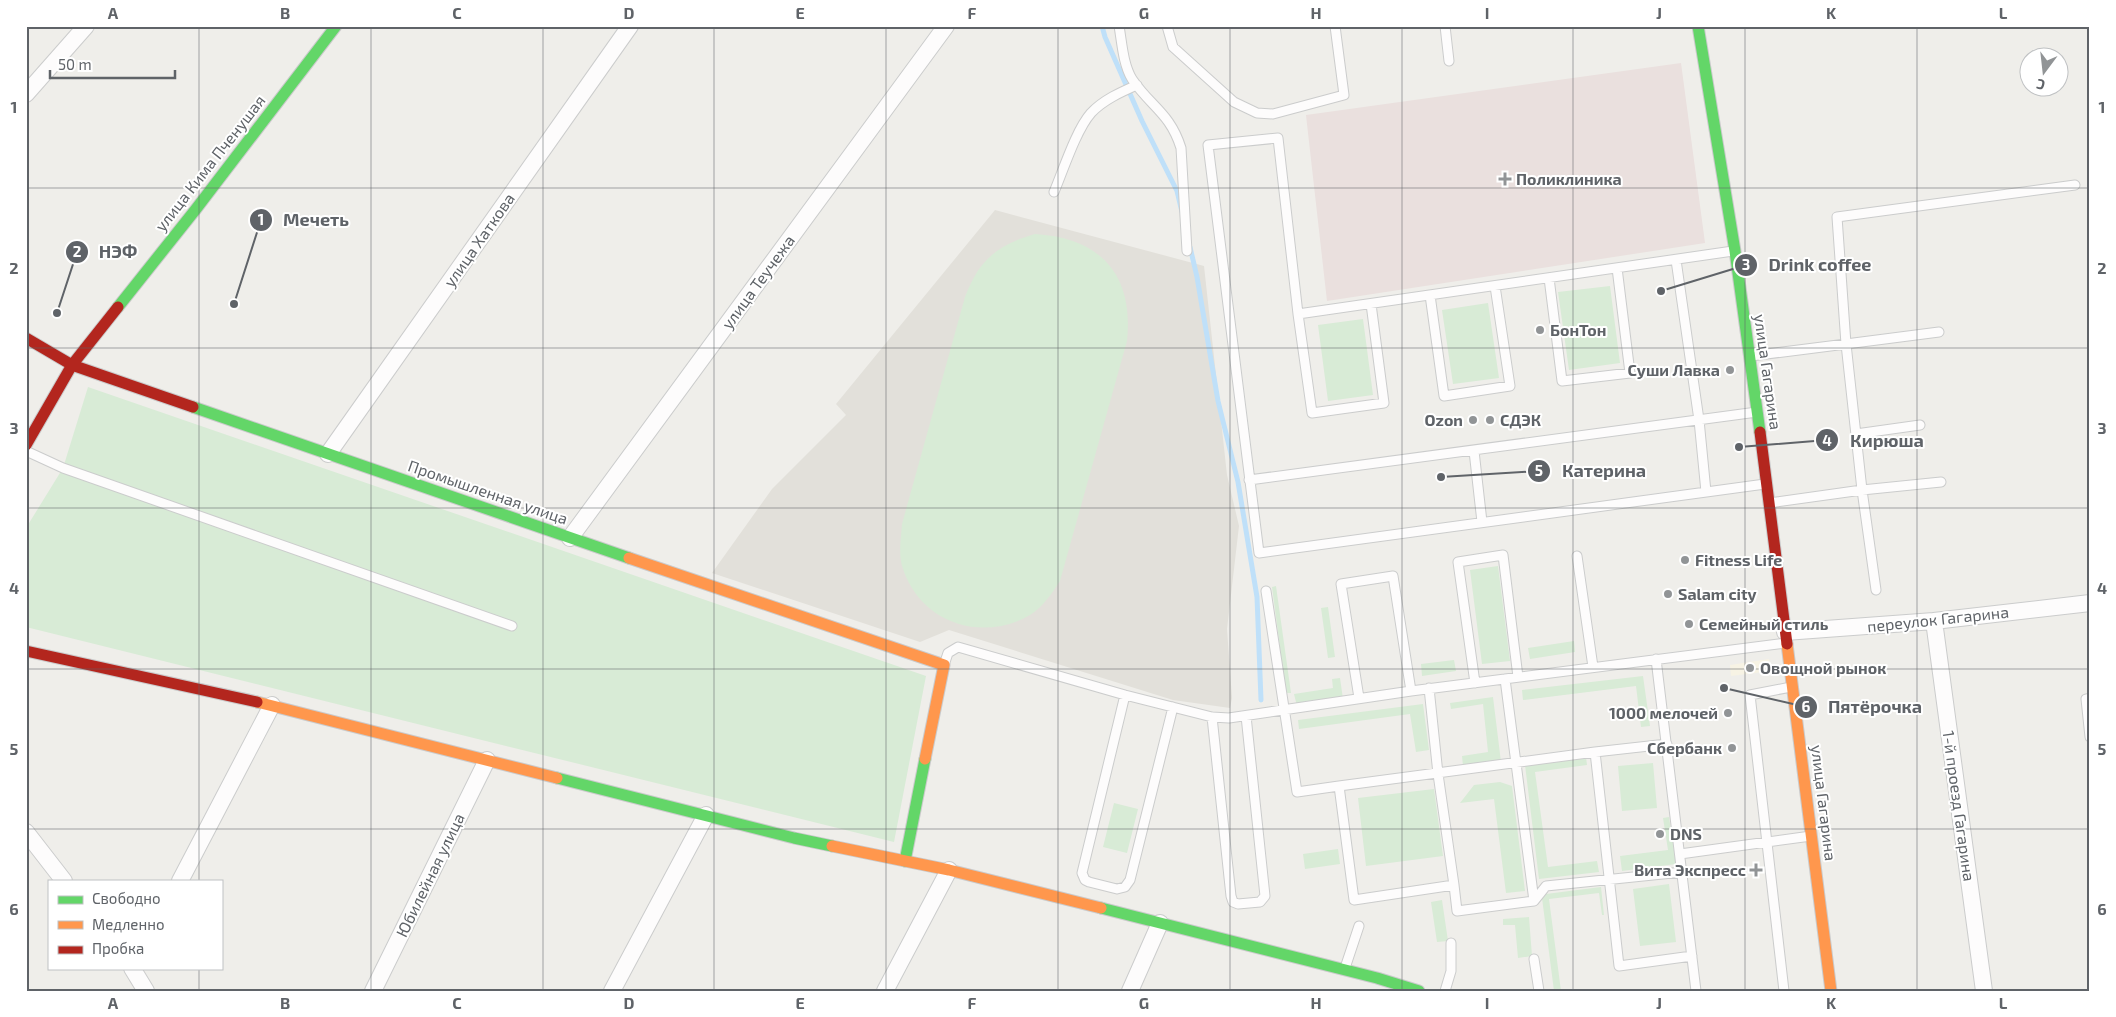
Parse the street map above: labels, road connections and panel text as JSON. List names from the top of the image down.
{
  "streets": {
    "street": [
      "улица Кима Пченушая",
      "улица Хаткова",
      "улица Теучежа",
      "улица Гагарина",
      "Промышленная улица",
      "переулок Гагарина",
      "1-й проезд Гагарина",
      "Юбилейная улица"
    ]
  },
  "crossings": [
    ["улица Кима Пченушая", "Промышленная улица"],
    ["улица Хаткова", "Промышленная улица"],
    ["улица Теучежа", "Промышленная улица"],
    ["улица Гагарина", "переулок Гагарина"],
    ["переулок Гагарина", "1-й проезд Гагарина"]
  ],
  "places": {
    "health": ["Поликлиника", "Вита Экспресс"],
    "other": [
      "Drink coffee",
      "Мечеть",
      "НЭФ",
      "БонТон",
      "Суши Лавка",
      "Ozon",
      "СДЭК",
      "Кирюша",
      "Катерина",
      "Fitness Life",
      "Salam city",
      "Семейный стиль",
      "Овощной рынок",
      "Пятёрочка",
      "1000 мелочей",
      "Сбербанк",
      "DNS"
    ]
  },
  "legend": ["Свободно", "Медленно", "Пробка"],
  "scale_bar": "50 m",
  "north": "bottom",
  "grid": {
    "columns": [
      "A",
      "B",
      "C",
      "D",
      "E",
      "F",
      "G",
      "H",
      "I",
      "J",
      "K",
      "L"
    ],
    "rows": [
      "1",
      "2",
      "3",
      "4",
      "5",
      "6"
    ]
  }
}
